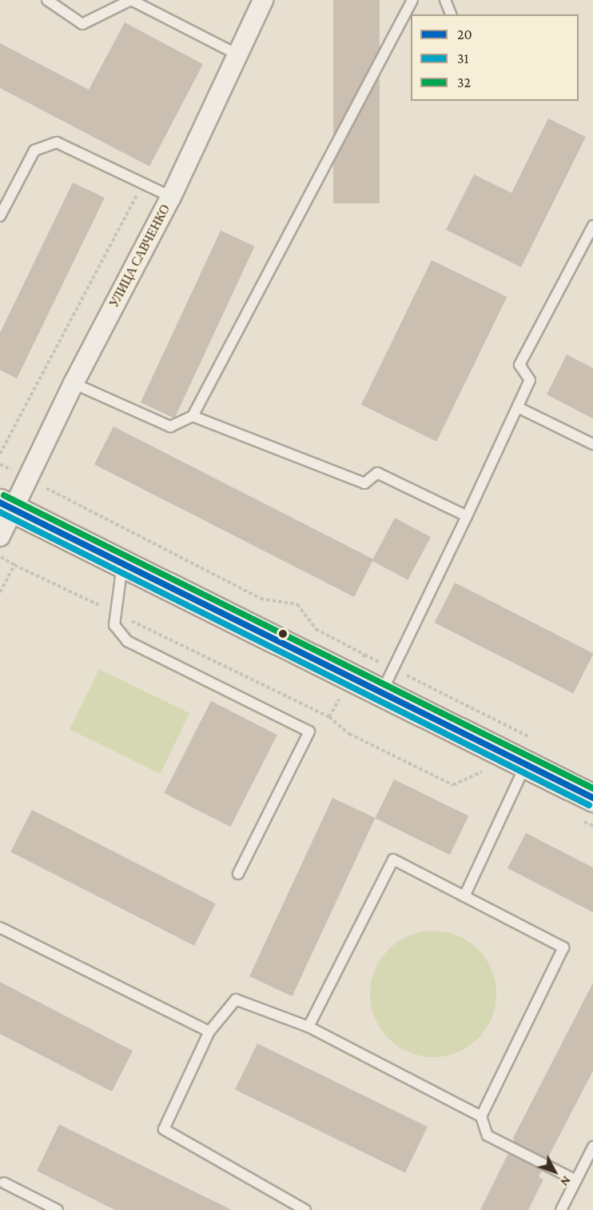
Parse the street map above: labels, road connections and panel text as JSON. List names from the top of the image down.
{
  "streets": {
    "street": ["УЛИЦА САВЧЕНКО"]
  },
  "lines": ["transit line 32", "transit line 20", "transit line 31"],
  "legend": ["20", "31", "32"],
  "north": "bottom right"
}
